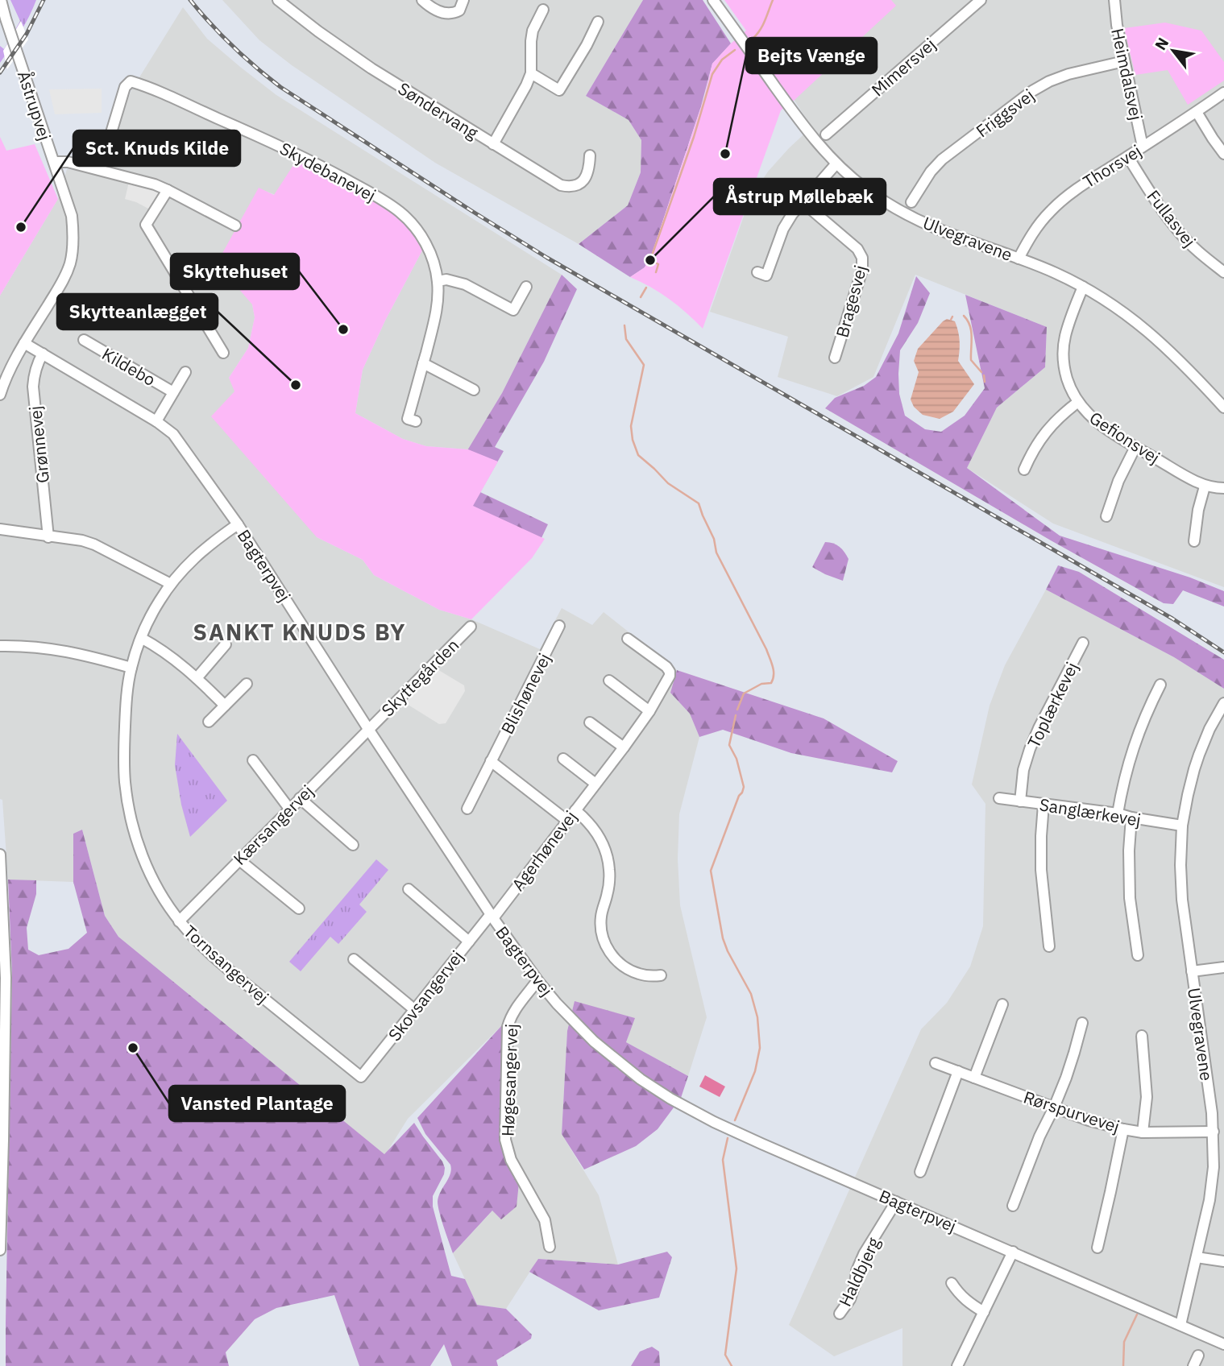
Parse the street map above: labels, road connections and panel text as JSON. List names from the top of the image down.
{
  "streets": {
    "street": [
      "Mimersvej",
      "Heimdalsvej",
      "Åstrupvej",
      "Søndervang",
      "Friggsvej",
      "Thorsvej",
      "Skydebanevej",
      "Fullasvej",
      "Ulvegravene",
      "Bragesvej",
      "Kildebo",
      "Gefionsvej",
      "Grønnevej",
      "Bagterpvej",
      "Skyttegården",
      "Blishønevej",
      "Toplærkevej",
      "Sanglærkevej",
      "Kærsangervej",
      "Agerhønevej",
      "Tornsangervej",
      "Skovsangervej",
      "Høgesangervej",
      "Rørspurvevej",
      "Haldbjerg"
    ]
  },
  "crossings": [
    ["Heimdalsvej", "Friggsvej"],
    ["Heimdalsvej", "Thorsvej"],
    ["Åstrupvej", "Bagterpvej"],
    ["Thorsvej", "Fullasvej"],
    ["Thorsvej", "Ulvegravene"],
    ["Ulvegravene", "Gefionsvej"],
    ["Ulvegravene", "Bagterpvej"],
    ["Ulvegravene", "Sanglærkevej"],
    ["Ulvegravene", "Rørspurvevej"],
    ["Kildebo", "Bagterpvej"],
    ["Grønnevej", "Bagterpvej"],
    ["Bagterpvej", "Skyttegården"],
    ["Bagterpvej", "Kærsangervej"],
    ["Bagterpvej", "Agerhønevej"],
    ["Bagterpvej", "Tornsangervej"],
    ["Bagterpvej", "Skovsangervej"],
    ["Bagterpvej", "Høgesangervej"],
    ["Bagterpvej", "Haldbjerg"],
    ["Skyttegården", "Kærsangervej"],
    ["Toplærkevej", "Sanglærkevej"],
    ["Kærsangervej", "Tornsangervej"],
    ["Agerhønevej", "Skovsangervej"],
    ["Tornsangervej", "Skovsangervej"]
  ],
  "districts": ["SANKT KNUDS BY"],
  "places": [
    "Bejts Vænge",
    "Sct. Knuds Kilde",
    "Åstrup Møllebæk",
    "Skyttehuset",
    "Skytteanlægget",
    "Vansted Plantage"
  ],
  "north": "top left"
}
